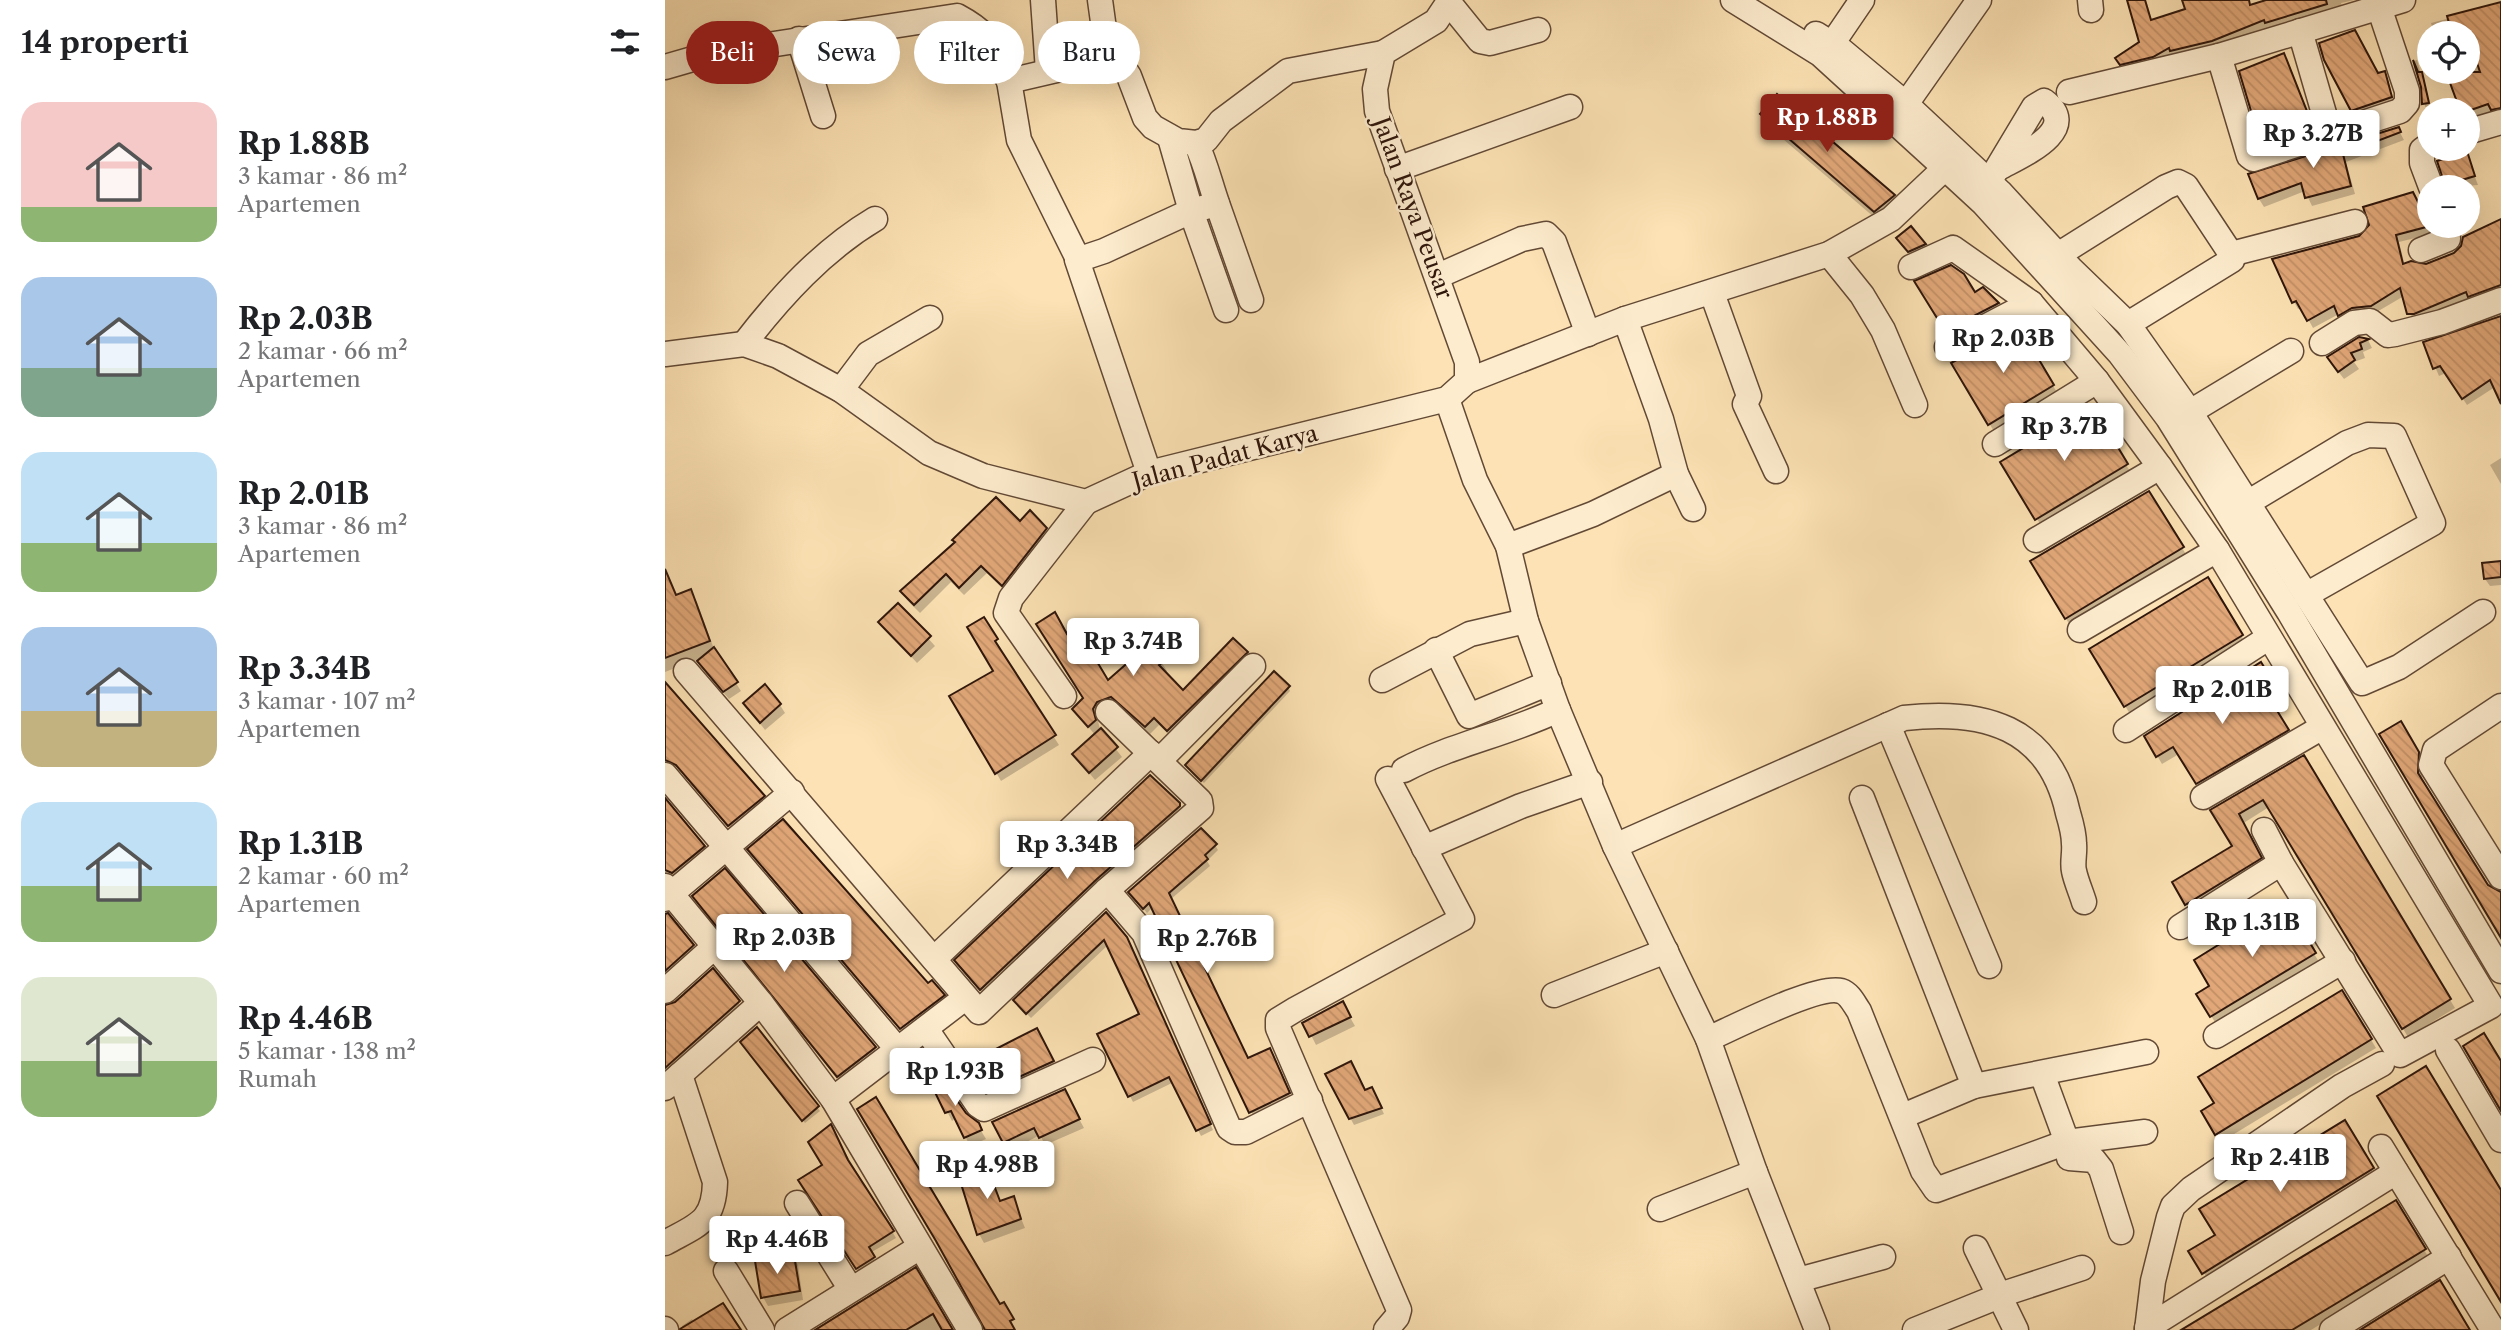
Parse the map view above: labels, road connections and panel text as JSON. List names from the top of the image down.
{
  "streets": {
    "street": ["Jalan Raya Peusar", "Jalan Padat Karya"]
  },
  "page": {
    "heading": "14 properti",
    "map_buttons": ["+", "−"],
    "chip": [
      "Beli",
      "Sewa",
      "Filter",
      "Baru"
    ],
    "list": [
      {
        "name": "Rp 1.88B",
        "note": "3 kamar · 86 m² · Apartemen"
      },
      {
        "name": "Rp 2.03B",
        "note": "2 kamar · 66 m² · Apartemen"
      },
      {
        "name": "Rp 2.01B",
        "note": "3 kamar · 86 m² · Apartemen"
      },
      {
        "name": "Rp 3.34B",
        "note": "3 kamar · 107 m² · Apartemen"
      },
      {
        "name": "Rp 1.31B",
        "note": "2 kamar · 60 m² · Apartemen"
      },
      {
        "name": "Rp 4.46B",
        "note": "5 kamar · 138 m² · Rumah"
      }
    ],
    "price": [
      "Rp 1.88B",
      "Rp 3.27B",
      "Rp 2.03B",
      "Rp 3.7B",
      "Rp 3.74B",
      "Rp 2.01B",
      "Rp 3.34B",
      "Rp 1.31B",
      "Rp 2.03B",
      "Rp 2.76B",
      "Rp 1.93B",
      "Rp 2.41B",
      "Rp 4.98B",
      "Rp 4.46B"
    ]
  }
}
